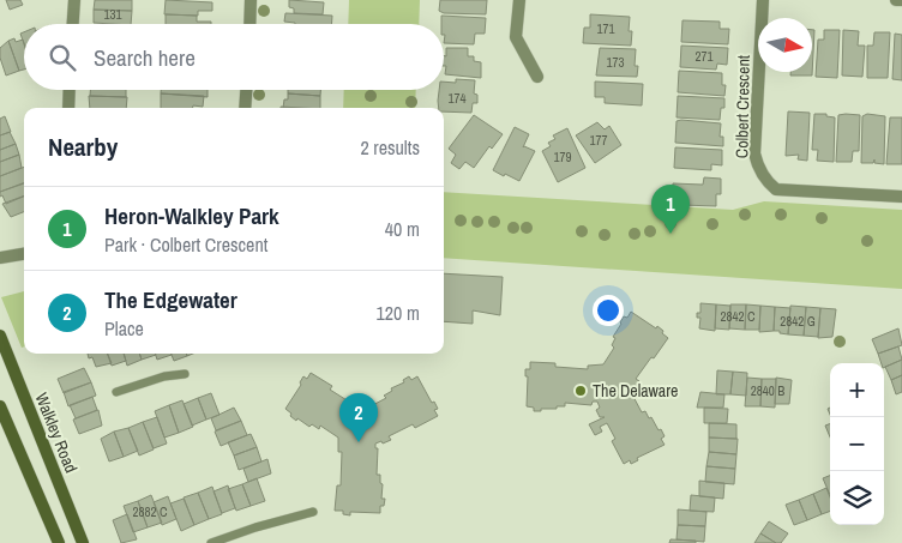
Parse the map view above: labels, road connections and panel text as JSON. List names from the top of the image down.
{
  "streets": {
    "main road": ["Walkley Road"],
    "street": ["Colbert Crescent"]
  },
  "places": ["The Delaware"],
  "house_numbers": [
    "131",
    "171",
    "271",
    "173",
    "174",
    "177",
    "179",
    "2842 C",
    "2842 G",
    "2840 B",
    "2882 C"
  ],
  "north": "right",
  "page": {
    "search": "Search here",
    "heading": ["Nearby", "2 results"],
    "pins": ["1", "2"],
    "list": [
      {
        "mark": "1",
        "name": "Heron-Walkley Park",
        "note": "Park · Colbert Crescent",
        "value": "40 m"
      },
      {
        "mark": "2",
        "name": "The Edgewater",
        "note": "Place",
        "value": "120 m"
      }
    ],
    "map_buttons": ["+", "−"]
  }
}
